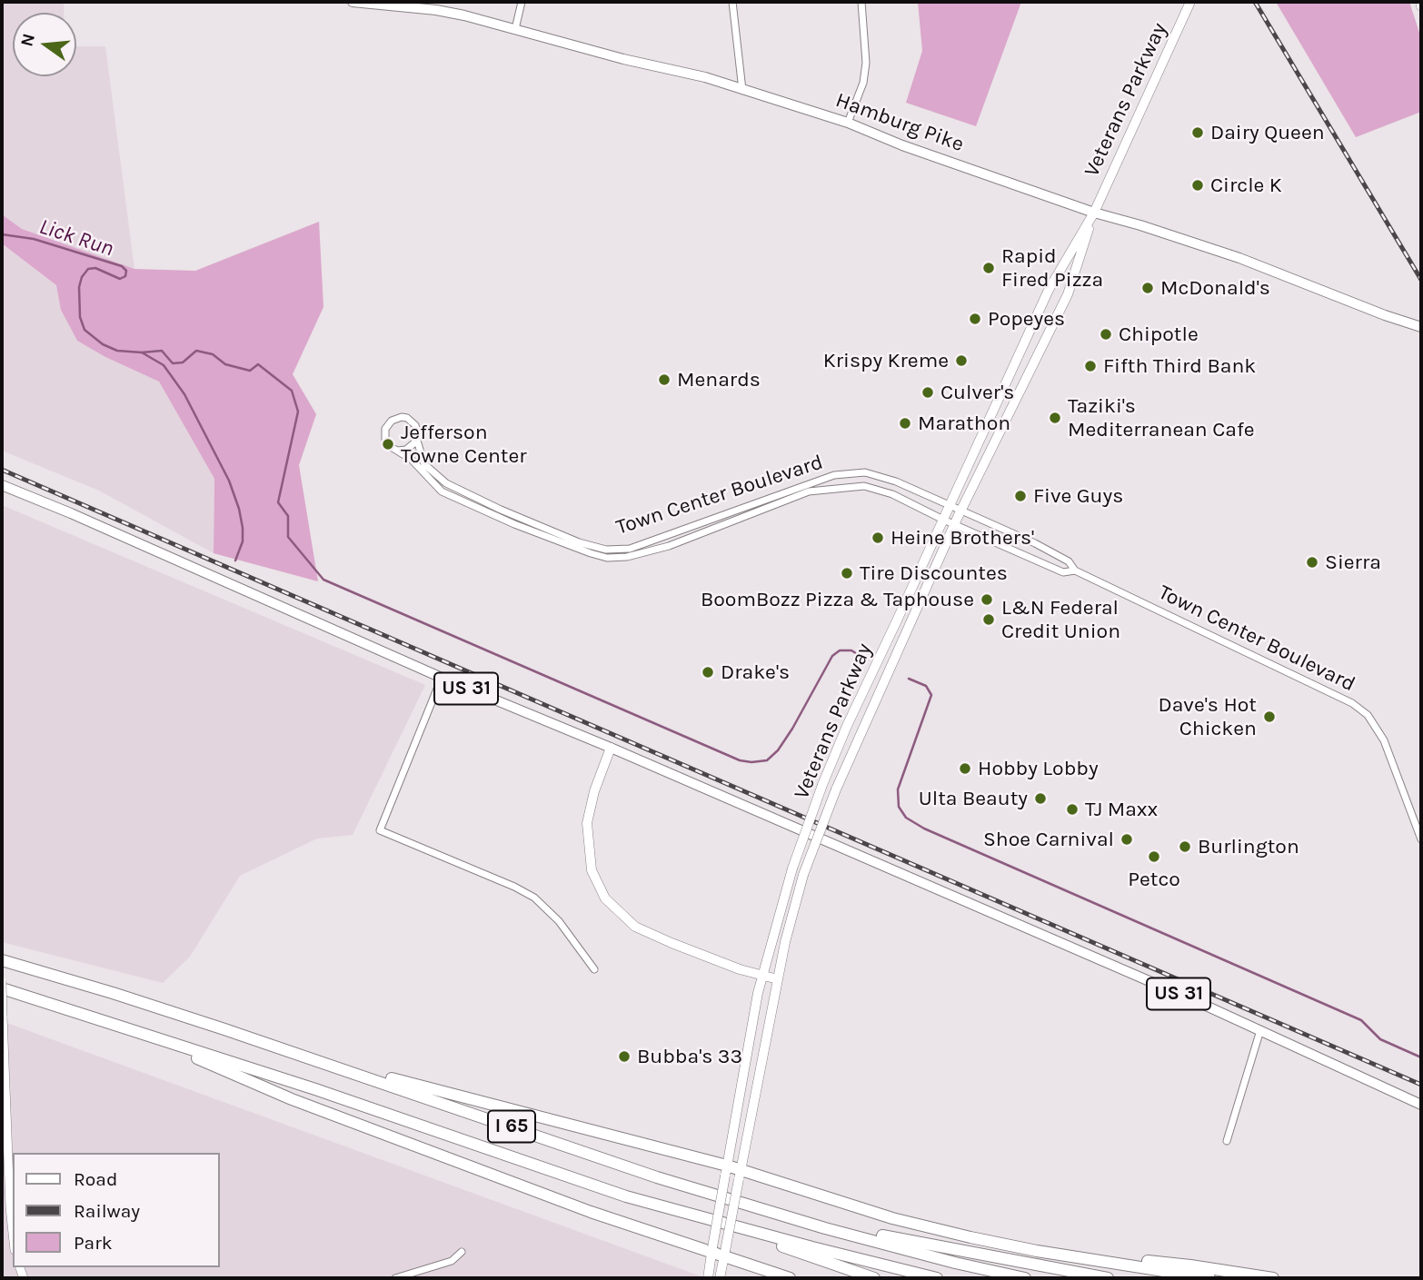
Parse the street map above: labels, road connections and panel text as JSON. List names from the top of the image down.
{
  "streets": {
    "highway": ["I 65"],
    "main road": ["Veterans Parkway", "Hamburg Pike", "US 31"],
    "street": ["Town Center Boulevard"]
  },
  "crossings": [
    ["Veterans Parkway", "Hamburg Pike"],
    ["Veterans Parkway", "Town Center Boulevard"]
  ],
  "water": ["Lick Run"],
  "places": [
    "Dairy Queen",
    "Circle K",
    "Rapid Fired Pizza",
    "McDonald's",
    "Popeyes",
    "Chipotle",
    "Krispy Kreme",
    "Fifth Third Bank",
    "Menards",
    "Culver's",
    "Taziki's Mediterranean Cafe",
    "Marathon",
    "Jefferson Towne Center",
    "Five Guys",
    "Heine Brothers'",
    "Sierra",
    "Tire Discountes",
    "BoomBozz Pizza & Taphouse",
    "L&N Federal Credit Union",
    "Drake's",
    "Dave's Hot Chicken",
    "Hobby Lobby",
    "Ulta Beauty",
    "TJ Maxx",
    "Shoe Carnival",
    "Burlington",
    "Petco",
    "Bubba's 33"
  ],
  "legend": ["Road", "Railway", "Park"],
  "north": "left"
}
